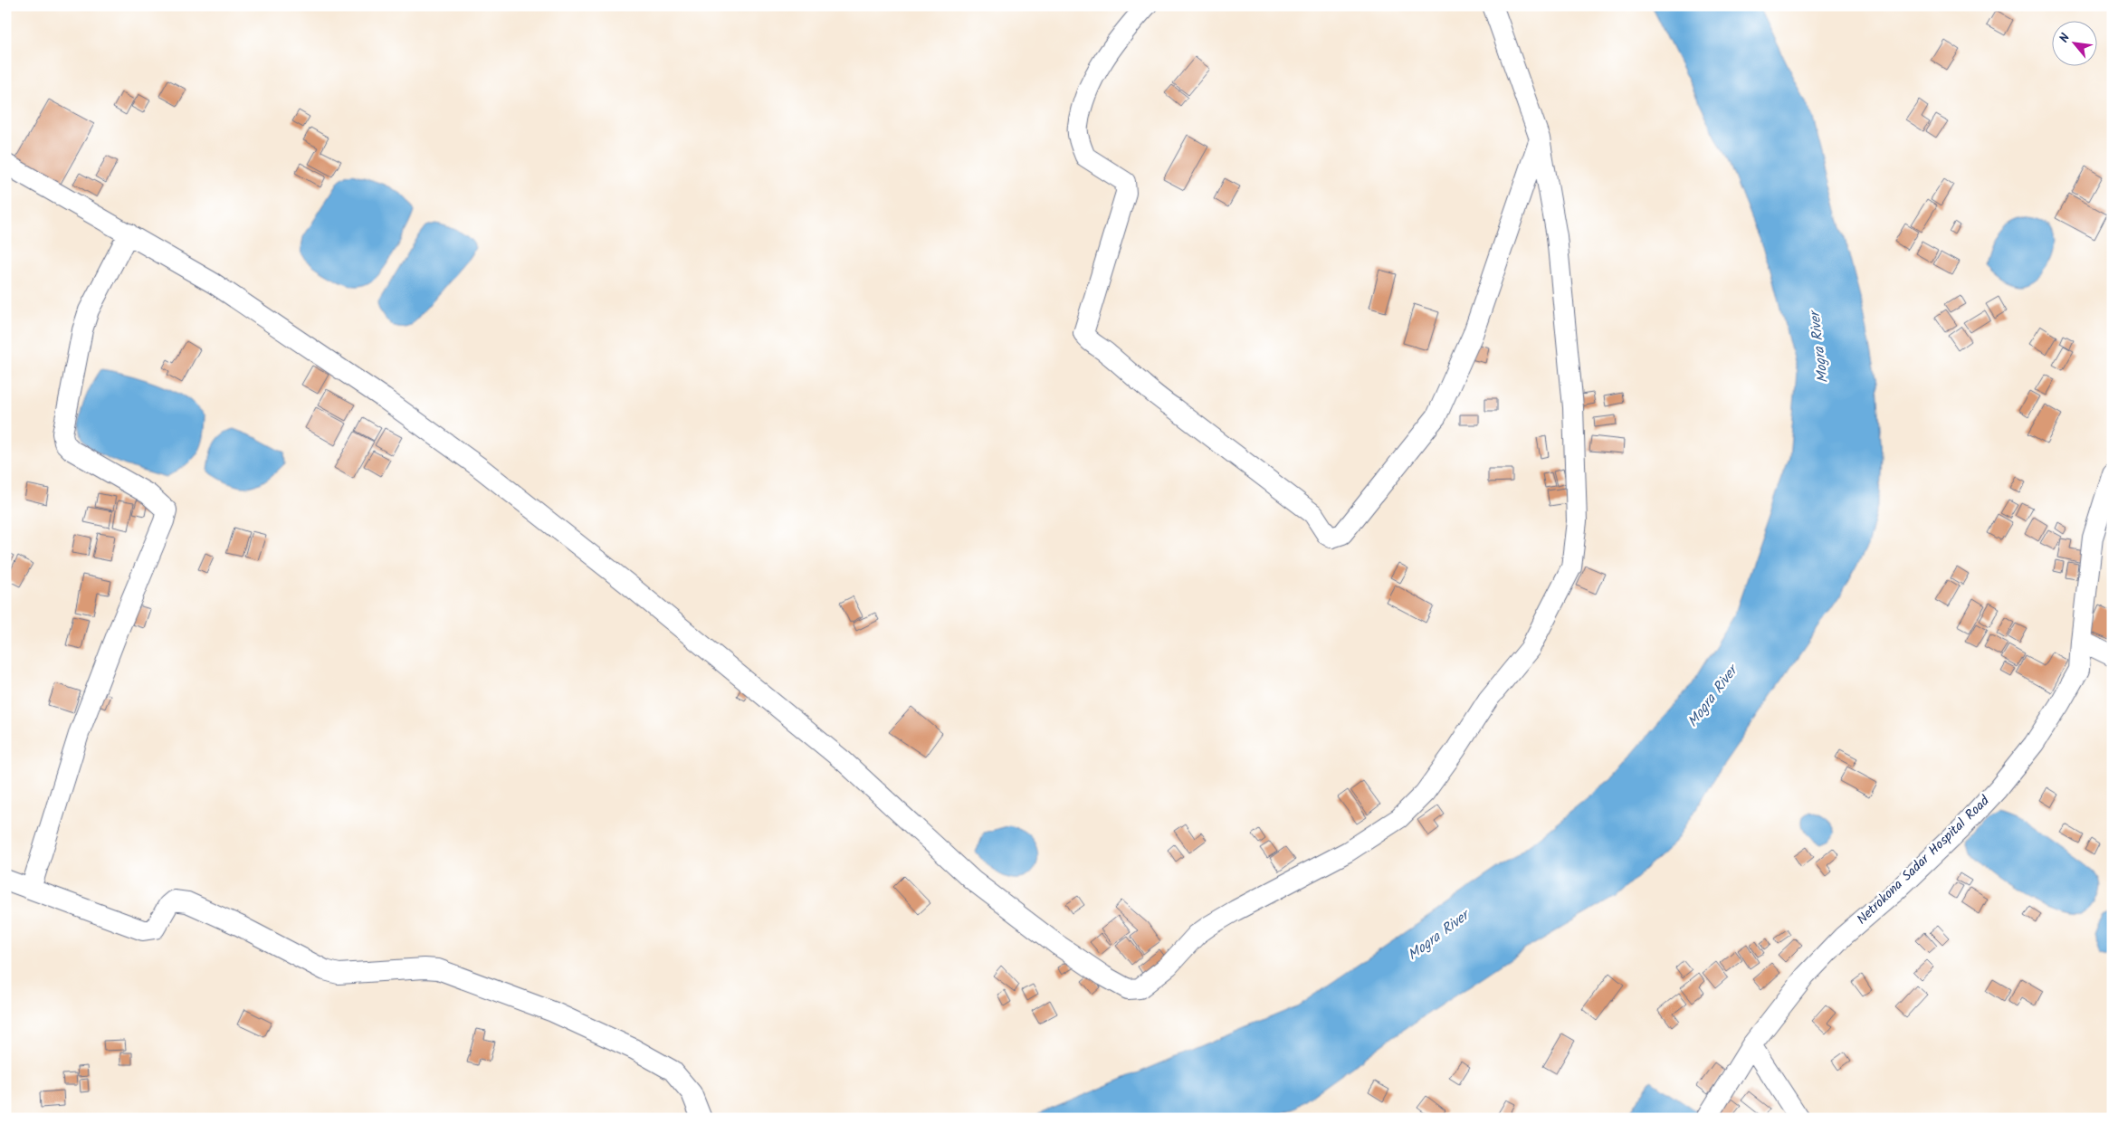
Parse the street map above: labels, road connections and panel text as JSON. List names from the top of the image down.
{
  "streets": {
    "street": ["Netrokona Sadar Hospital Road"]
  },
  "water": ["Mogra River"],
  "north": "top left"
}
